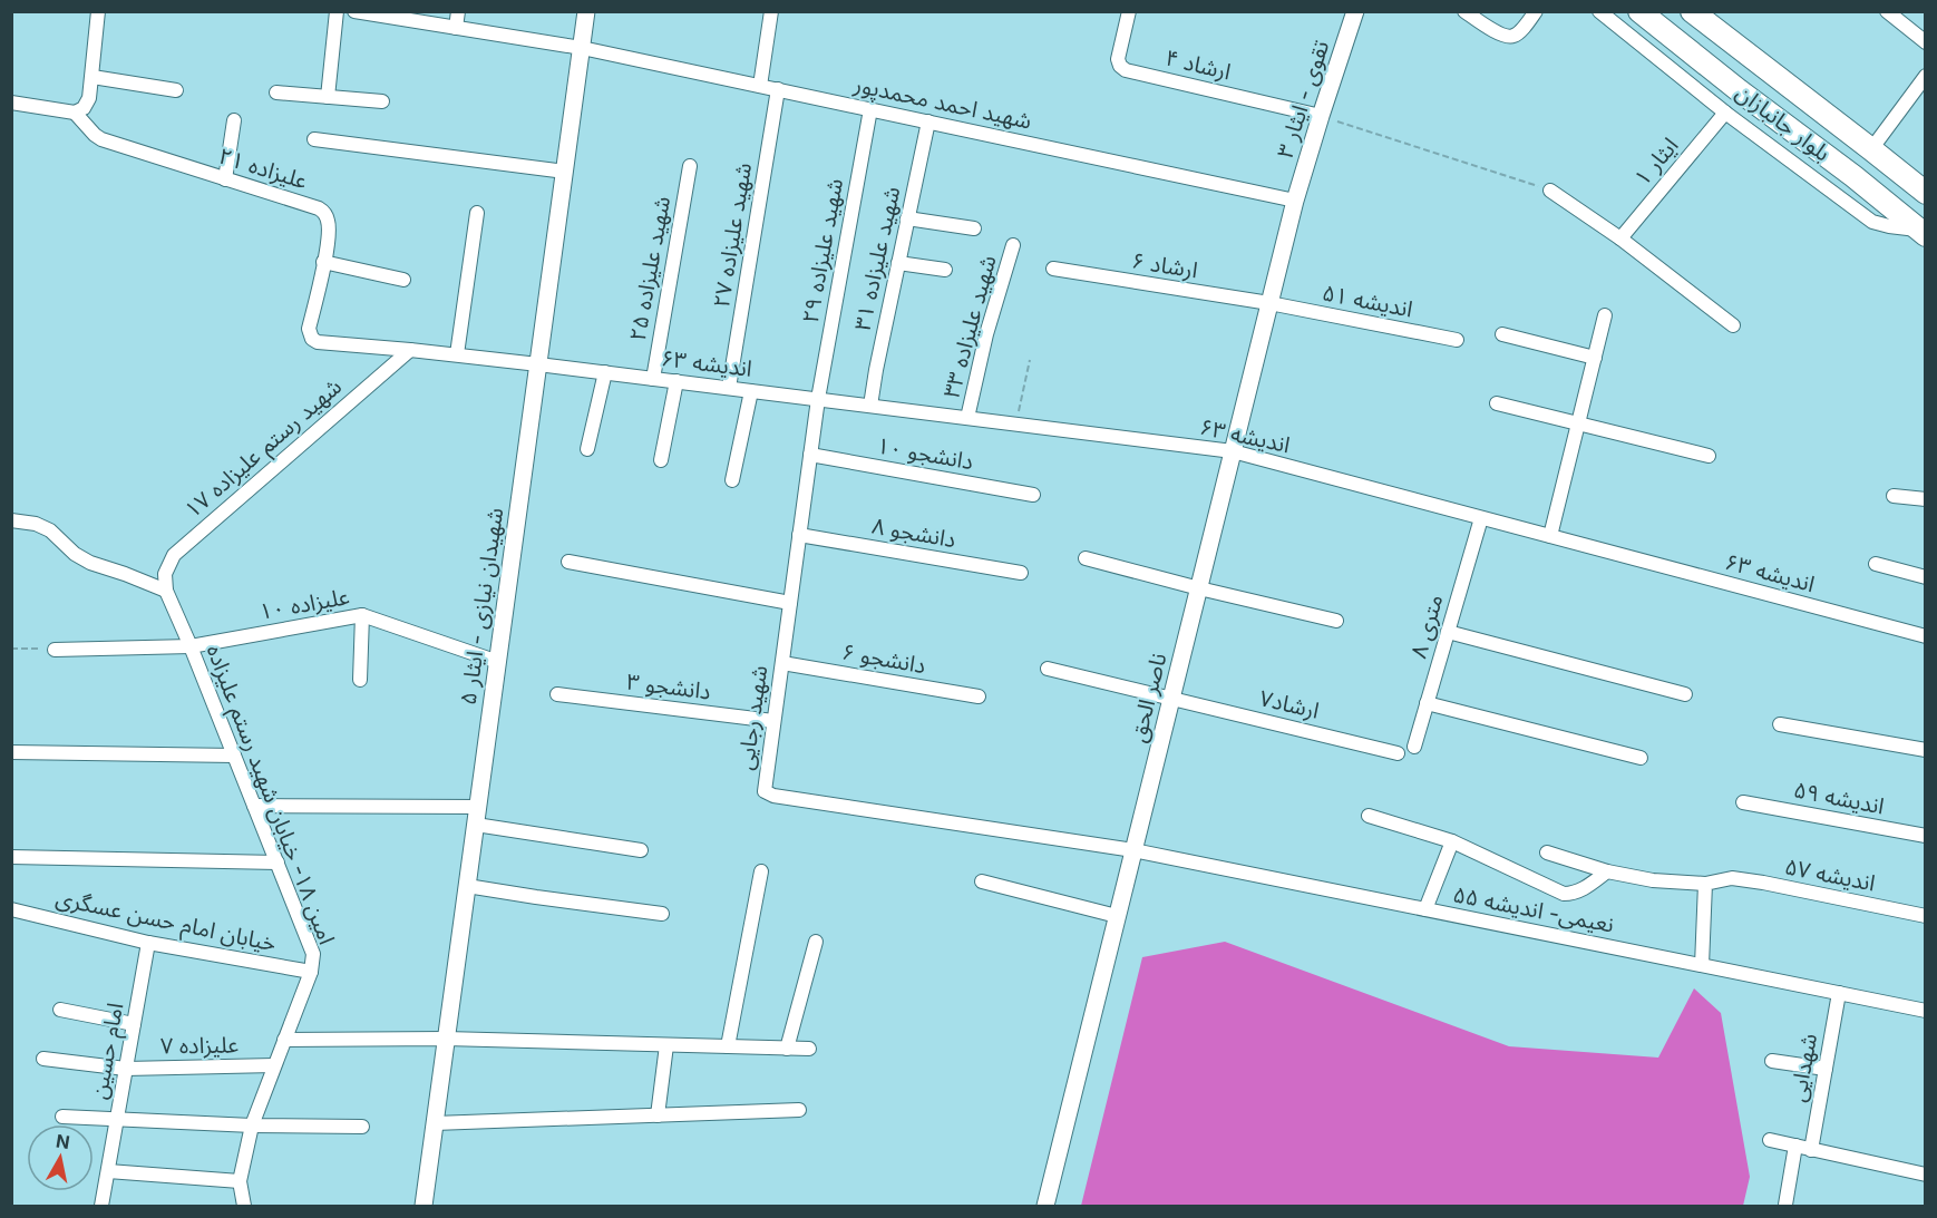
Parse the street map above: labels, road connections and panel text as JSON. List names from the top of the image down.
{
  "streets": {
    "main road": ["بلوار جانبازان"],
    "street": [
      "ارشاد ۴",
      "تقوی - ایثار ۳",
      "شهید احمد محمدپور",
      "ایثار ۱",
      "علیزاده ۲۱",
      "شهید علیزاده ۲۷",
      "شهید علیزاده ۲۹",
      "شهید علیزاده ۳۱",
      "ارشاد ۶",
      "شهید علیزاده ۲۵",
      "اندیشه ۵۱",
      "شهید علیزاده ۳۳",
      "اندیشه ۶۳",
      "۱۷ شهید رستم علیزاده",
      "دانشجو ۱۰",
      "دانشجو ۸",
      "علیزاده ۱۰",
      "شهیدان نیازی - ایثار ۵",
      "۸ متری",
      "دانشجو ۶",
      "دانشجو ۳",
      "ناصر الحق",
      "ارشاد۷",
      "شهید رجایی",
      "امین ۱۸- خيابان شهيد رستم عليزاده",
      "اندیشه ۵۹",
      "اندیشه ۵۷",
      "نعیمی- اندیشه ۵۵",
      "خیابان امام حسن عسگری",
      "علیزاده ۷",
      "امام حسین",
      "شهدایی"
    ]
  },
  "crossings": [
    ["ارشاد ۴", "تقوی - ایثار ۳"],
    ["تقوی - ایثار ۳", "شهید احمد محمدپور"],
    ["تقوی - ایثار ۳", "ناصر الحق"],
    ["شهید احمد محمدپور", "شهید علیزاده ۲۷"],
    ["شهید احمد محمدپور", "شهید علیزاده ۲۹"],
    ["شهید احمد محمدپور", "شهید علیزاده ۳۱"],
    ["شهید احمد محمدپور", "شهیدان نیازی - ایثار ۵"],
    ["شهید احمد محمدپور", "ناصر الحق"],
    ["علیزاده ۲۱", "اندیشه ۶۳"],
    ["علیزاده ۲۱", "۱۷ شهید رستم علیزاده"],
    ["علیزاده ۲۱", "شهیدان نیازی - ایثار ۵"],
    ["شهید علیزاده ۲۷", "اندیشه ۶۳"],
    ["شهید علیزاده ۲۹", "اندیشه ۶۳"],
    ["شهید علیزاده ۲۹", "شهید رجایی"],
    ["شهید علیزاده ۳۱", "اندیشه ۶۳"],
    ["ارشاد ۶", "اندیشه ۵۱"],
    ["ارشاد ۶", "ناصر الحق"],
    ["شهید علیزاده ۲۵", "اندیشه ۶۳"],
    ["اندیشه ۵۱", "ناصر الحق"],
    ["شهید علیزاده ۳۳", "اندیشه ۶۳"],
    ["اندیشه ۶۳", "شهیدان نیازی - ایثار ۵"],
    ["اندیشه ۶۳", "۸ متری"],
    ["اندیشه ۶۳", "ناصر الحق"],
    ["اندیشه ۶۳", "شهید رجایی"],
    ["۱۷ شهید رستم علیزاده", "امین ۱۸- خيابان شهيد رستم عليزاده"],
    ["دانشجو ۱۰", "شهید رجایی"],
    ["دانشجو ۸", "شهید رجایی"],
    ["علیزاده ۱۰", "شهیدان نیازی - ایثار ۵"],
    ["علیزاده ۱۰", "امین ۱۸- خيابان شهيد رستم عليزاده"],
    ["دانشجو ۶", "شهید رجایی"],
    ["دانشجو ۳", "شهید رجایی"],
    ["ناصر الحق", "ارشاد۷"],
    ["ناصر الحق", "شهید رجایی"],
    ["ناصر الحق", "نعیمی- اندیشه ۵۵"],
    ["شهید رجایی", "نعیمی- اندیشه ۵۵"],
    ["امین ۱۸- خيابان شهيد رستم عليزاده", "خیابان امام حسن عسگری"],
    ["امین ۱۸- خيابان شهيد رستم عليزاده", "علیزاده ۷"],
    ["نعیمی- اندیشه ۵۵", "شهدایی"],
    ["خیابان امام حسن عسگری", "امام حسین"],
    ["علیزاده ۷", "امام حسین"]
  ],
  "north": "top"
}
